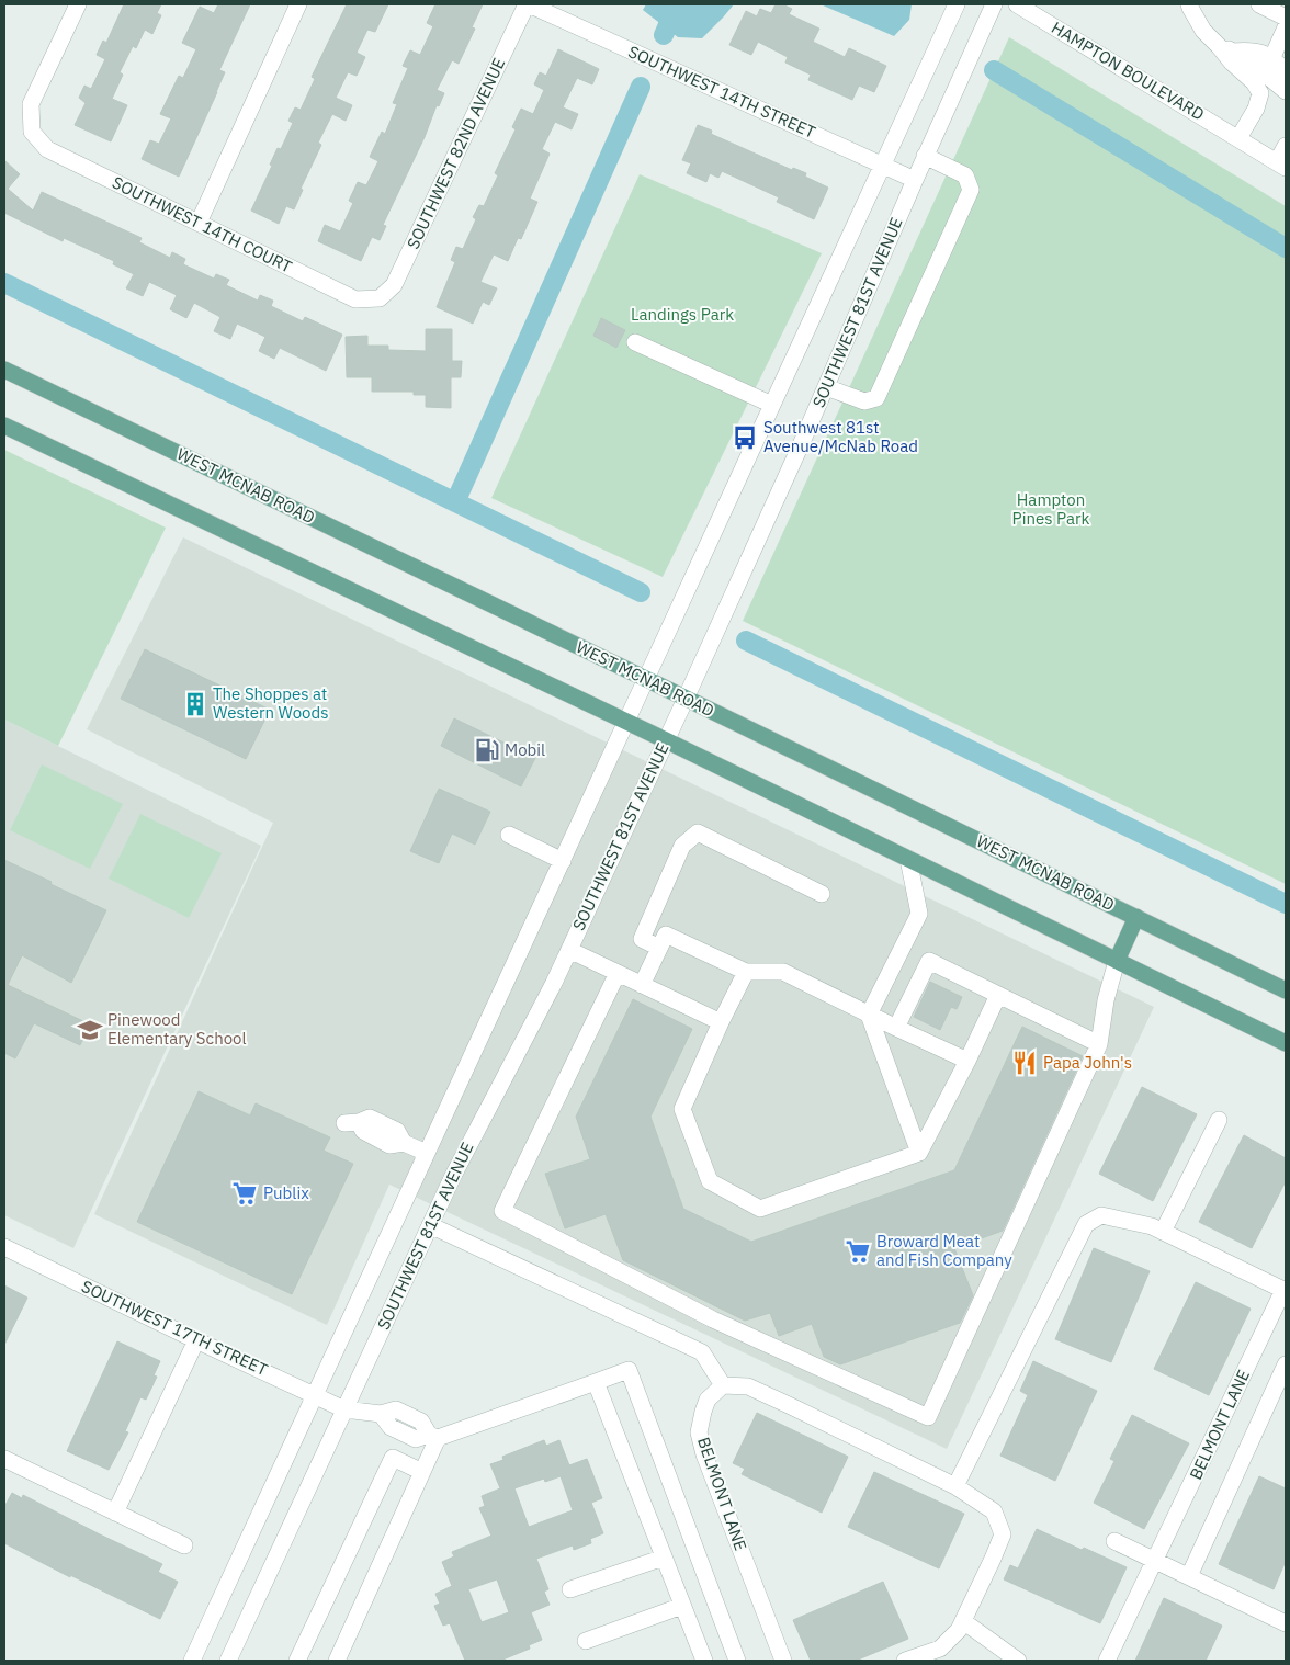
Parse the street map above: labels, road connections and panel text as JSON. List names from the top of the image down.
{
  "streets": {
    "main road": ["WEST MCNAB ROAD"],
    "street": [
      "HAMPTON BOULEVARD",
      "SOUTHWEST 14TH STREET",
      "SOUTHWEST 82ND AVENUE",
      "SOUTHWEST 14TH COURT",
      "SOUTHWEST 81ST AVENUE",
      "SOUTHWEST 17TH STREET",
      "BELMONT LANE"
    ]
  },
  "crossings": [
    ["SOUTHWEST 14TH STREET", "SOUTHWEST 82ND AVENUE"],
    ["SOUTHWEST 14TH STREET", "SOUTHWEST 81ST AVENUE"],
    ["SOUTHWEST 82ND AVENUE", "SOUTHWEST 14TH COURT"],
    ["SOUTHWEST 81ST AVENUE", "WEST MCNAB ROAD"],
    ["SOUTHWEST 81ST AVENUE", "SOUTHWEST 17TH STREET"]
  ],
  "parks": ["Landings Park", "Hampton Pines Park"],
  "places": {
    "bus stop": ["Southwest 81st Avenue/McNab Road"],
    "building": ["The Shoppes at Western Woods"],
    "fuel station": ["Mobil"],
    "school or university": ["Pinewood Elementary School"],
    "restaurant": ["Papa John's"],
    "supermarket": ["Publix", "Broward Meat and Fish Company"]
  }
}
